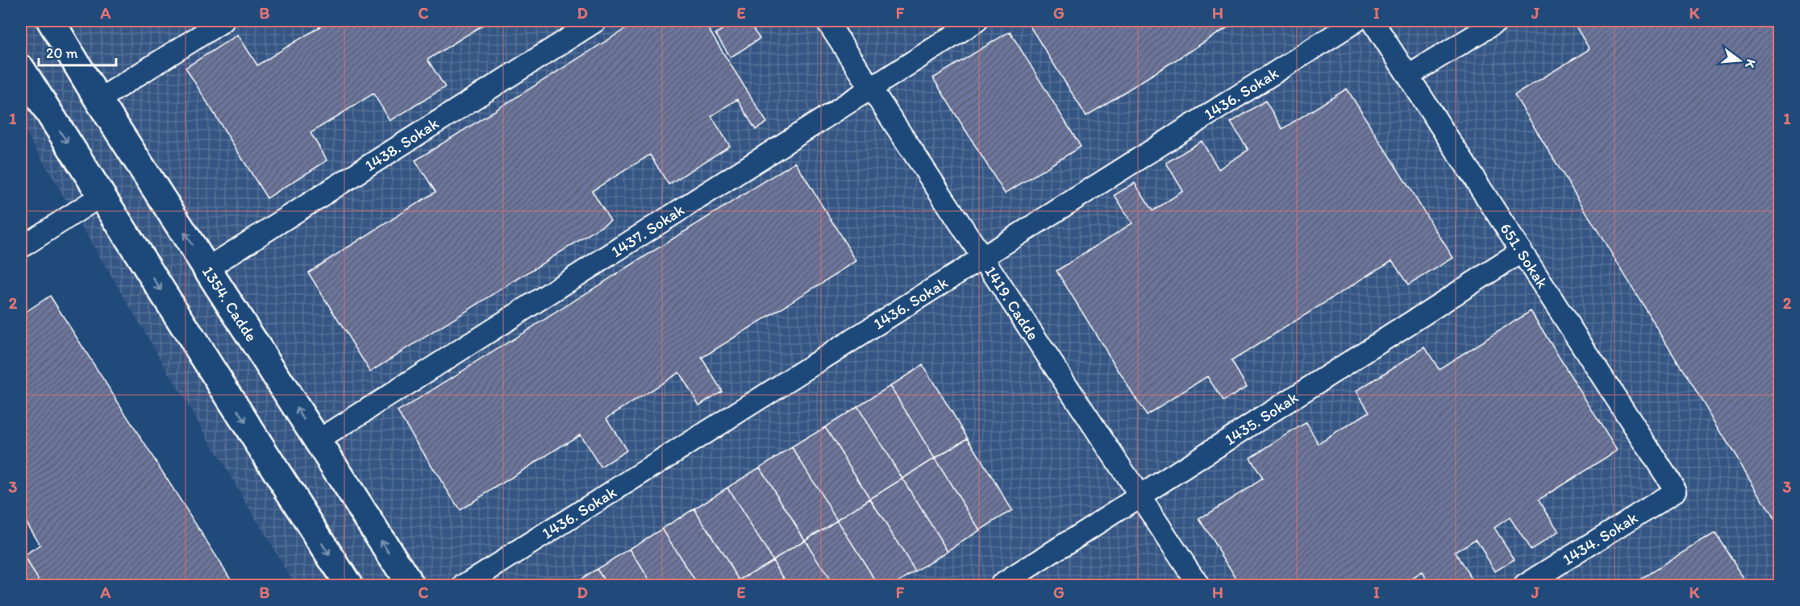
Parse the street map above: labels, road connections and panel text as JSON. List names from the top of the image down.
{
  "streets": {
    "main road": ["1354. Cadde"],
    "street": [
      "1436. Sokak",
      "1438. Sokak",
      "1437. Sokak",
      "651. Sokak",
      "1419. Cadde",
      "1435. Sokak",
      "1434. Sokak"
    ]
  },
  "crossings": [
    ["1436. Sokak", "1419. Cadde"],
    ["1438. Sokak", "1354. Cadde"],
    ["1437. Sokak", "1419. Cadde"],
    ["1437. Sokak", "1354. Cadde"],
    ["651. Sokak", "1435. Sokak"],
    ["651. Sokak", "1434. Sokak"],
    ["1419. Cadde", "1435. Sokak"]
  ],
  "scale_bar": "20 m",
  "north": "right",
  "grid": {
    "columns": [
      "A",
      "B",
      "C",
      "D",
      "E",
      "F",
      "G",
      "H",
      "I",
      "J",
      "K"
    ],
    "rows": ["1", "2", "3"]
  }
}
